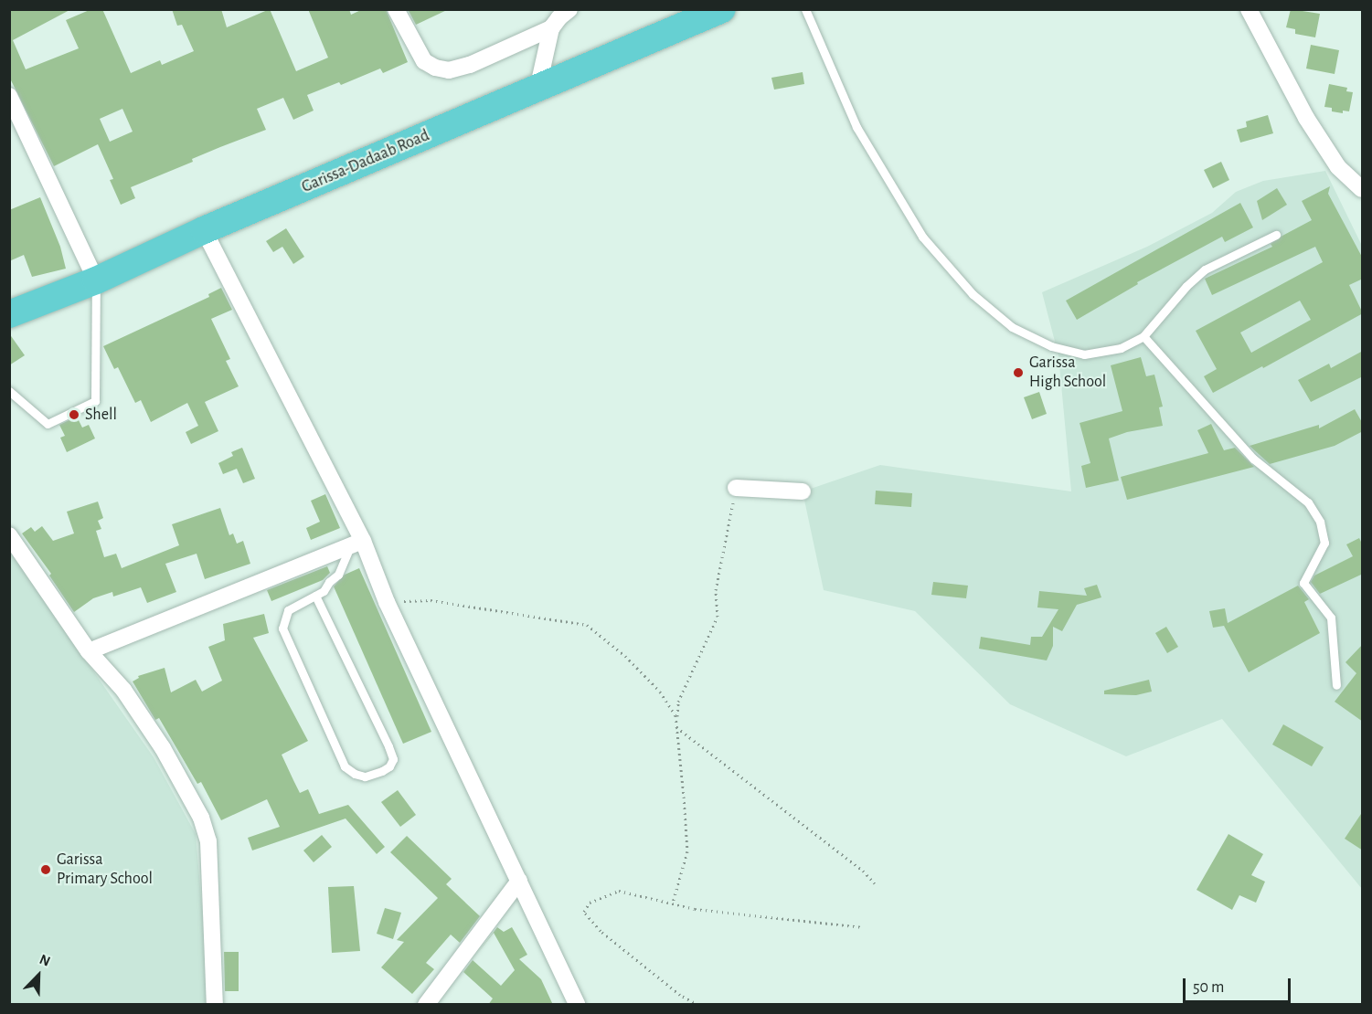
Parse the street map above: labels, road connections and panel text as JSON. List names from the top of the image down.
{
  "streets": {
    "highway": ["Garissa-Dadaab Road"]
  },
  "places": ["Garissa High School", "Shell", "Garissa Primary School"],
  "scale_bar": "50 m",
  "north": "top right"
}
